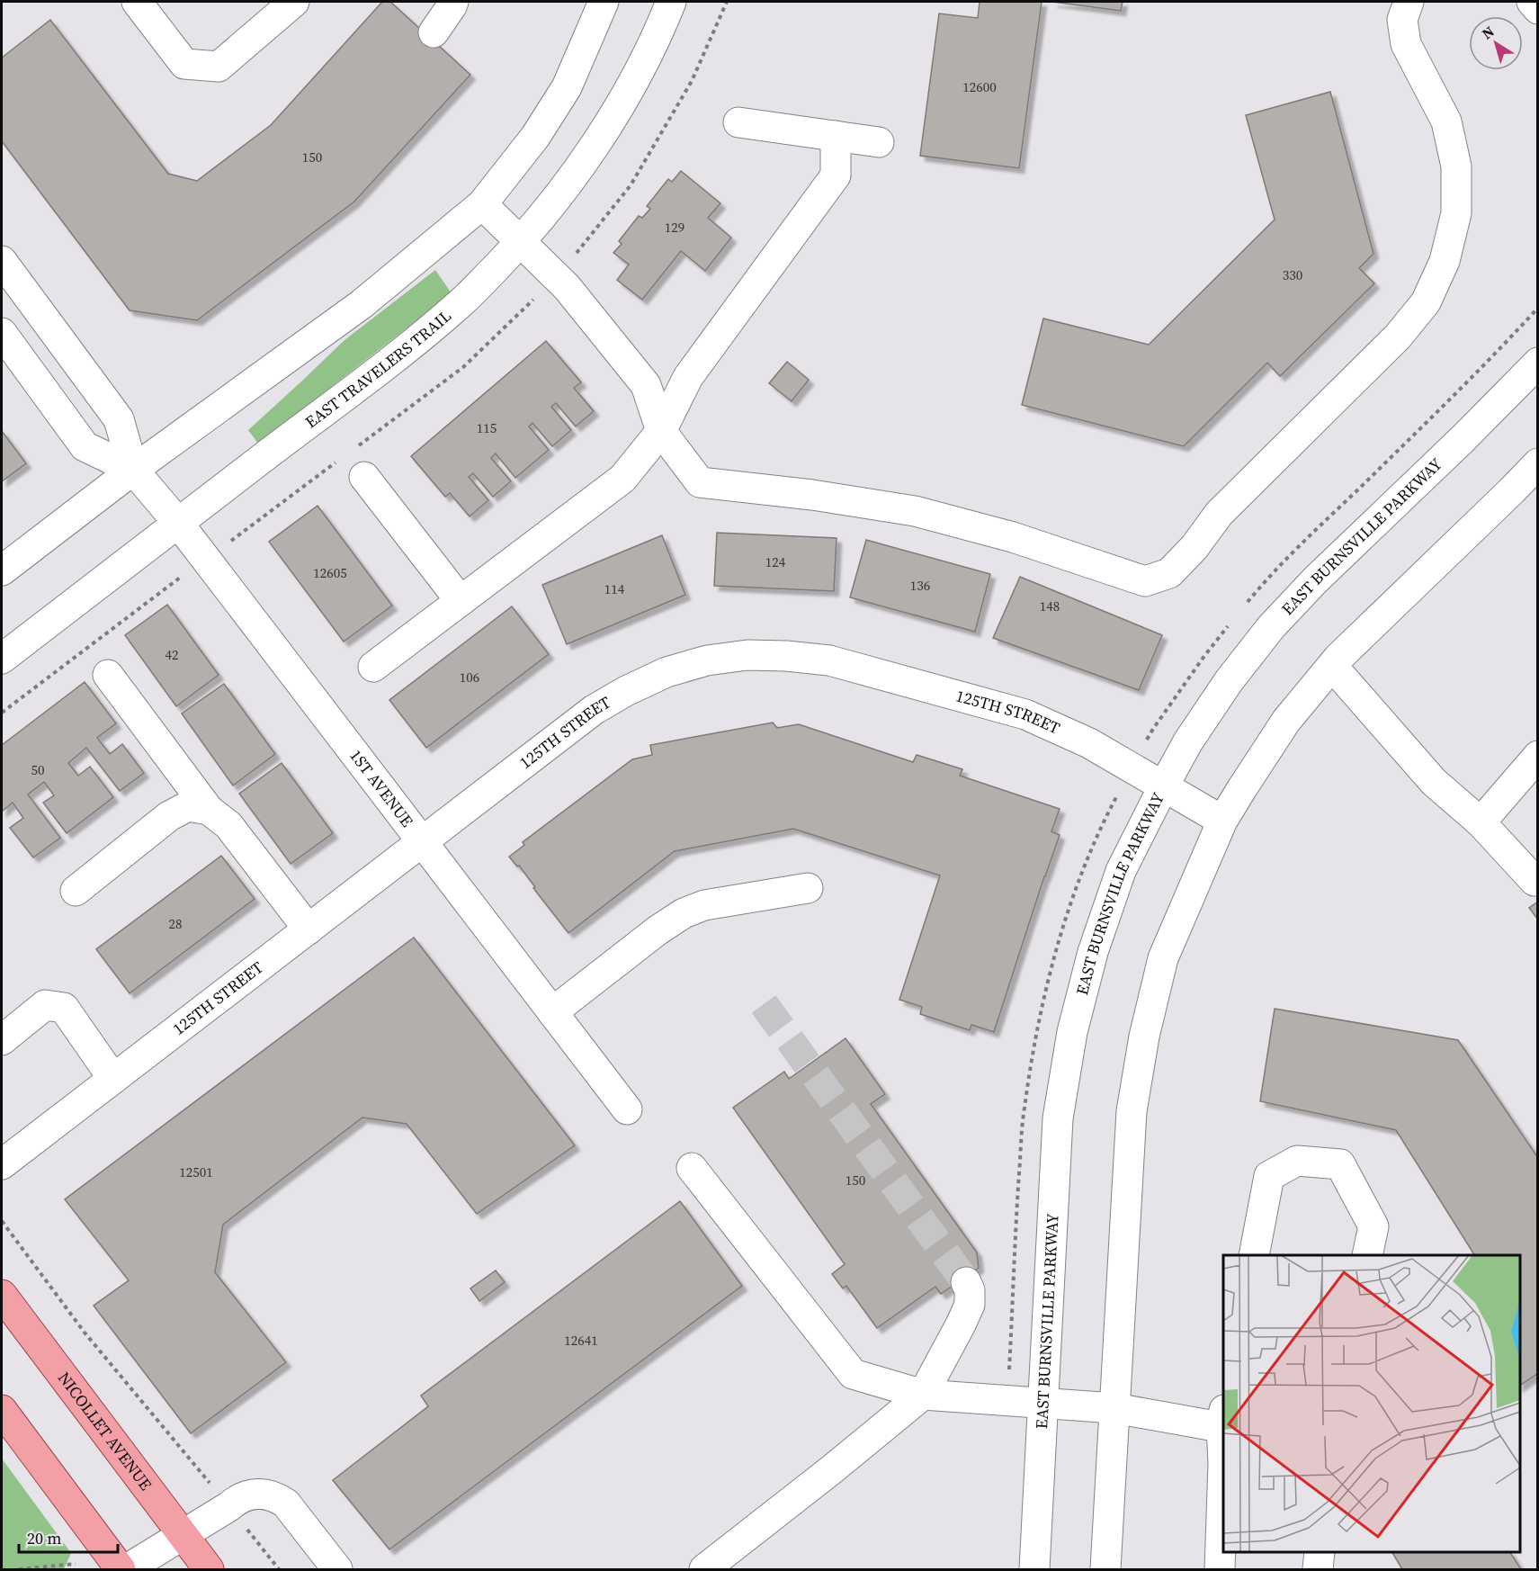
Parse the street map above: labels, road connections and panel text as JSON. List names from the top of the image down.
{
  "streets": {
    "main road": ["NICOLLET AVENUE"],
    "street": [
      "EAST TRAVELERS TRAIL",
      "EAST BURNSVILLE PARKWAY",
      "125TH STREET",
      "1ST AVENUE"
    ]
  },
  "crossings": [
    ["EAST TRAVELERS TRAIL", "1ST AVENUE"],
    ["EAST BURNSVILLE PARKWAY", "125TH STREET"],
    ["125TH STREET", "1ST AVENUE"]
  ],
  "house_numbers": [
    "12600",
    "150",
    "129",
    "330",
    "115",
    "124",
    "12605",
    "136",
    "114",
    "148",
    "42",
    "106",
    "50",
    "28",
    "12501",
    "150",
    "12641"
  ],
  "scale_bar": "20 m",
  "north": "top left"
}
